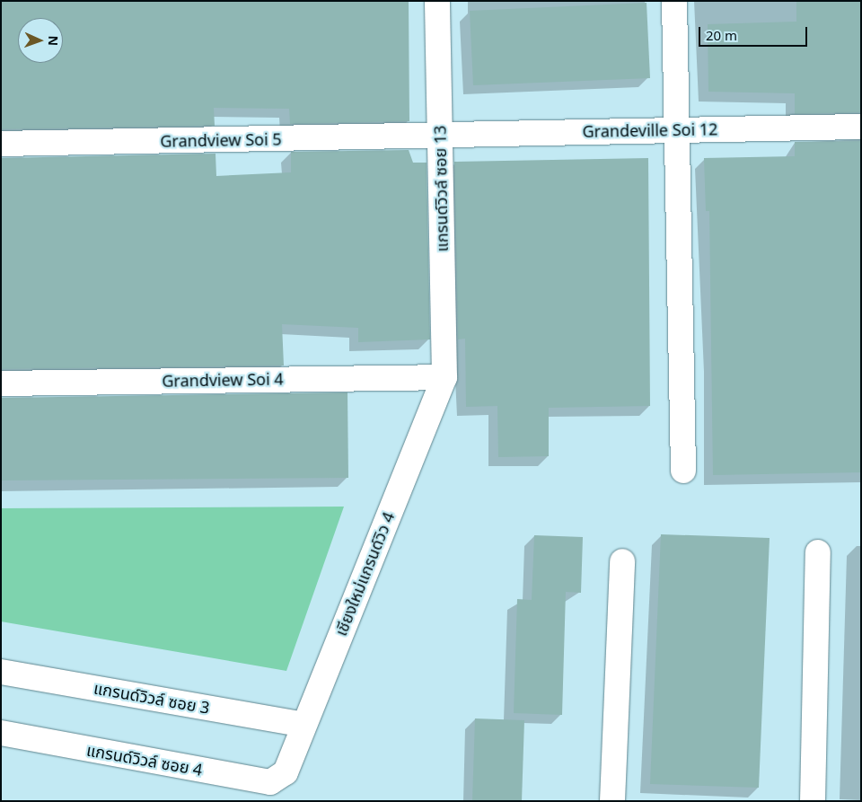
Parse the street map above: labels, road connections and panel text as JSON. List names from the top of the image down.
{
  "streets": {
    "street": [
      "Grandeville Soi 12",
      "Grandview Soi 5",
      "แกรนด์วิวล์ ซอย 13",
      "Grandview Soi 4",
      "เชียงใหม่แกรนด์วิว 4",
      "แกรนด์วิวล์ ซอย 3",
      "แกรนด์วิวล์ ซอย 4"
    ]
  },
  "crossings": [
    ["Grandeville Soi 12", "Grandview Soi 5"],
    ["Grandeville Soi 12", "แกรนด์วิวล์ ซอย 13"],
    ["Grandview Soi 5", "แกรนด์วิวล์ ซอย 13"],
    ["แกรนด์วิวล์ ซอย 13", "Grandview Soi 4"],
    ["แกรนด์วิวล์ ซอย 13", "เชียงใหม่แกรนด์วิว 4"],
    ["Grandview Soi 4", "เชียงใหม่แกรนด์วิว 4"],
    ["เชียงใหม่แกรนด์วิว 4", "แกรนด์วิวล์ ซอย 3"],
    ["เชียงใหม่แกรนด์วิว 4", "แกรนด์วิวล์ ซอย 4"]
  ],
  "scale_bar": "20 m",
  "north": "right"
}
